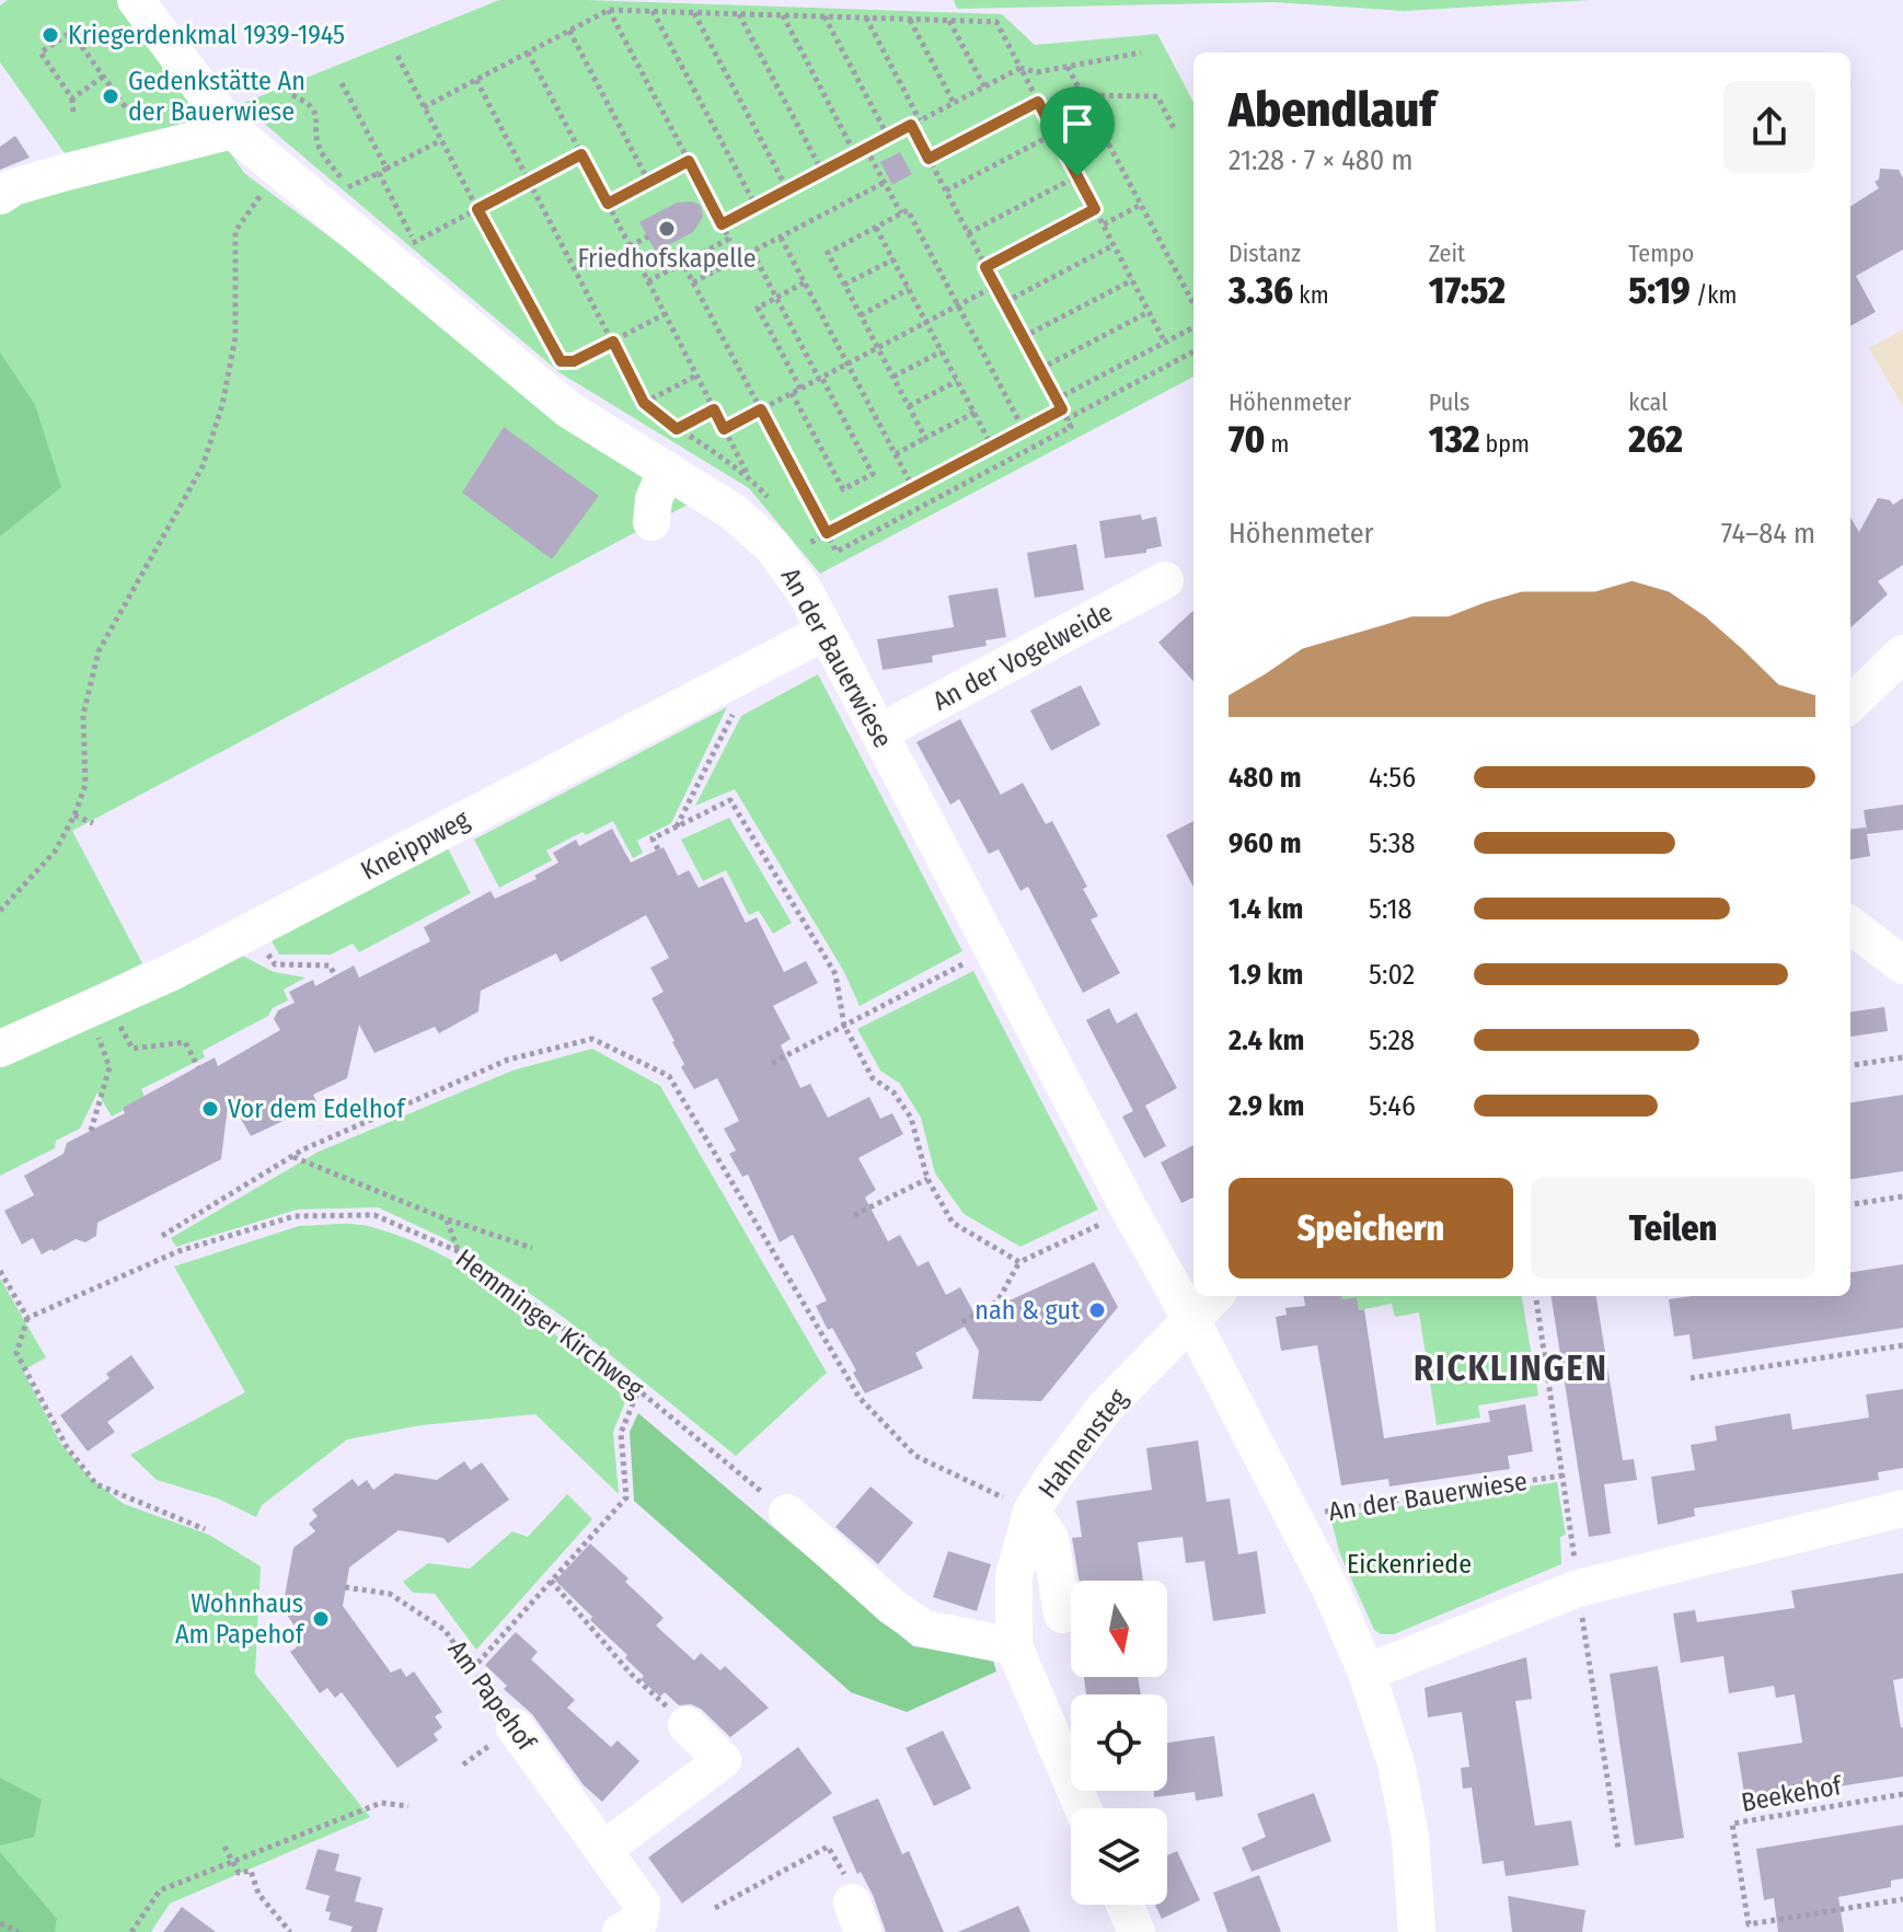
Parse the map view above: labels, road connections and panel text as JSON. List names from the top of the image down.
{
  "streets": {
    "street": [
      "An der Vogelweide",
      "An der Bauerwiese",
      "Kneippweg",
      "Hahnensteg",
      "Am Papehof"
    ],
    "path": ["Hemminger Kirchweg", "Beekehof"]
  },
  "crossings": [
    ["An der Vogelweide", "An der Bauerwiese"],
    ["An der Bauerwiese", "Kneippweg"],
    ["An der Bauerwiese", "Hahnensteg"]
  ],
  "districts": ["RICKLINGEN"],
  "parks": ["Eickenriede"],
  "places": [
    "Kriegerdenkmal 1939-1945",
    "Gedenkstätte An der Bauerwiese",
    "Friedhofskapelle",
    "Vor dem Edelhof",
    "nah & gut",
    "Wohnhaus Am Papehof"
  ],
  "north": "bottom",
  "page": {
    "heading": ["Abendlauf", "21:28 · 7 × 480 m"],
    "stats": [
      ["Distanz", "3.36 km"],
      ["Zeit", "17:52"],
      ["Tempo", "5:19 /km"],
      ["Höhenmeter", "70 m"],
      ["Puls", "132 bpm"],
      ["kcal", "262"]
    ],
    "chart": ["Höhenmeter", "74–84 m"],
    "list": [
      {
        "name": "480 m",
        "note": "4:56"
      },
      {
        "name": "960 m",
        "note": "5:38"
      },
      {
        "name": "1.4 km",
        "note": "5:18"
      },
      {
        "name": "1.9 km",
        "note": "5:02"
      },
      {
        "name": "2.4 km",
        "note": "5:28"
      },
      {
        "name": "2.9 km",
        "note": "5:46"
      }
    ],
    "buttons": ["Speichern", "Teilen"]
  }
}
